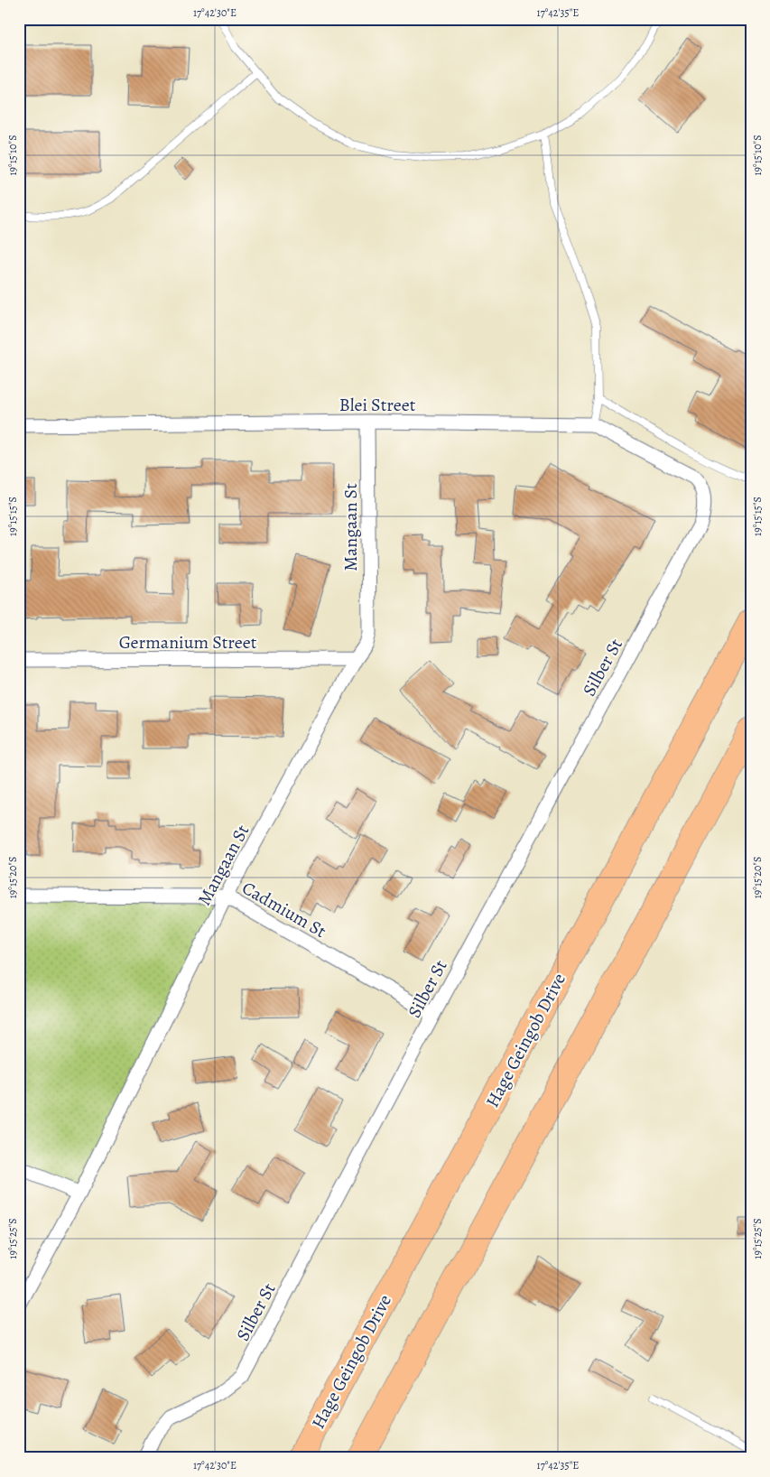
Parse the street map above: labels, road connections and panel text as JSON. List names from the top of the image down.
{
  "streets": {
    "highway": ["Hage Geingob Drive"],
    "street": [
      "Blei Street",
      "Mangaan St",
      "Germanium Street",
      "Silber St",
      "Cadmium St"
    ]
  },
  "crossings": [
    ["Blei Street", "Mangaan St"],
    ["Blei Street", "Silber St"],
    ["Mangaan St", "Germanium Street"],
    ["Mangaan St", "Cadmium St"],
    ["Silber St", "Cadmium St"]
  ],
  "coordinates": [
    "17°42'30\"E",
    "17°42'35\"E",
    "19°15'10\"S",
    "19°15'15\"S",
    "19°15'20\"S",
    "19°15'25\"S"
  ]
}
